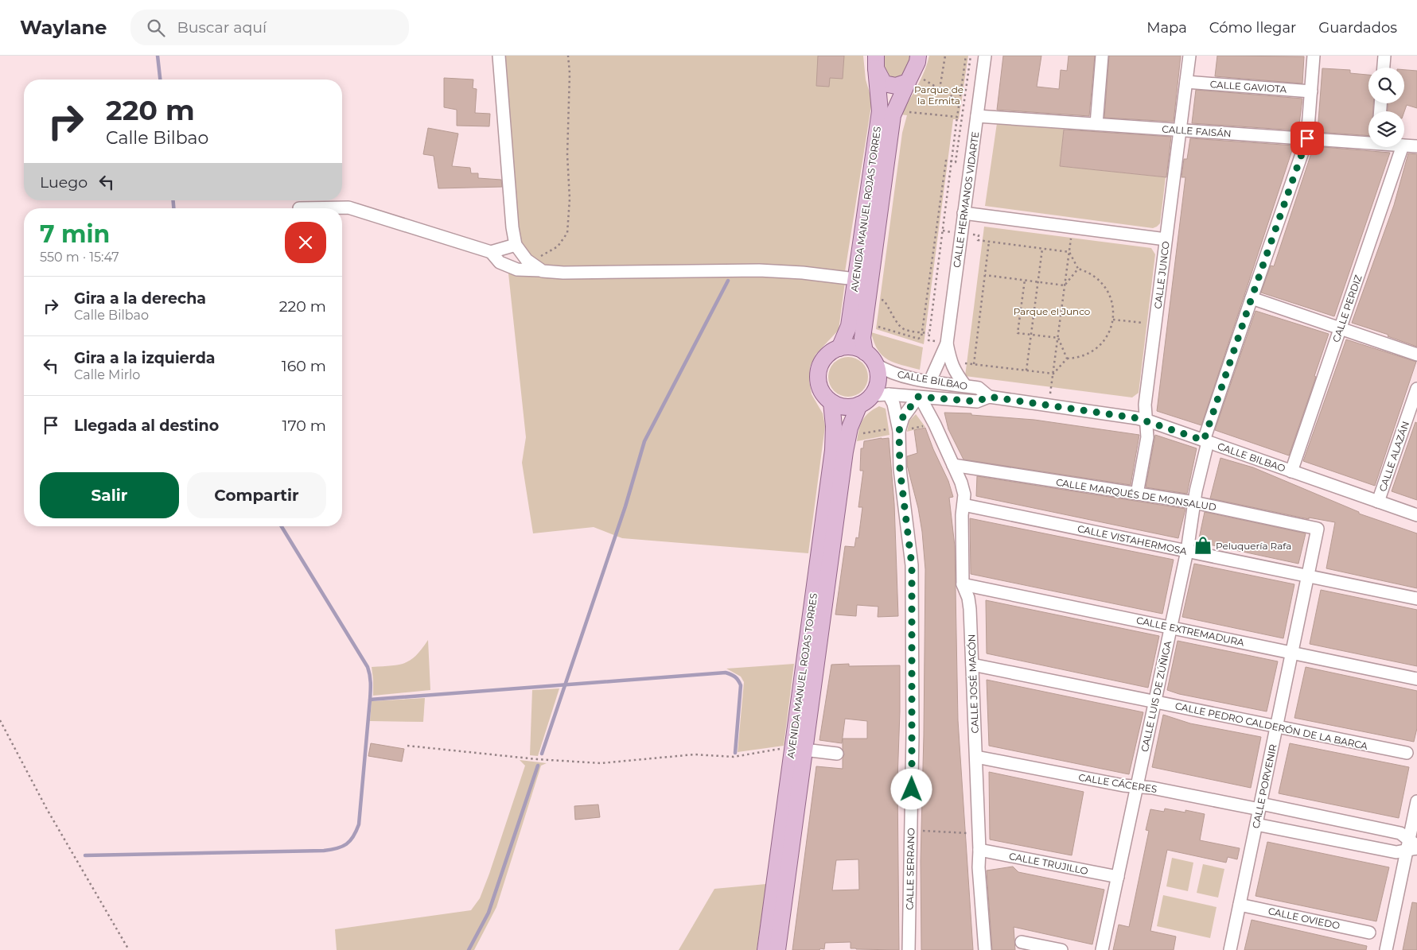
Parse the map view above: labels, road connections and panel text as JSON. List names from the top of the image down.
{
  "streets": {
    "main road": ["AVENIDA MANUEL ROJAS TORRES"],
    "street": [
      "CALLE GAVIOTA",
      "CALLE FAISÁN",
      "CALLE HERMANOS VIDARTE",
      "CALLE JUNCO",
      "CALLE PERDIZ",
      "CALLE BILBAO",
      "CALLE ALAZÁN",
      "CALLE MARQUÉS DE MONSALUD",
      "CALLE VISTAHERMOSA",
      "CALLE EXTREMADURA",
      "CALLE JOSÉ MACÓN",
      "CALLE LUIS DE ZÚÑIGA",
      "CALLE PEDRO CALDERÓN DE LA BARCA",
      "CALLE CÁCERES",
      "CALLE PORVENIR",
      "CALLE TRUJILLO",
      "CALLE SERRANO",
      "CALLE OVIEDO"
    ]
  },
  "crossings": [
    ["CALLE GAVIOTA", "CALLE JUNCO"],
    ["CALLE GAVIOTA", "CALLE LUIS DE ZÚÑIGA"],
    ["CALLE FAISÁN", "CALLE HERMANOS VIDARTE"],
    ["CALLE FAISÁN", "CALLE JUNCO"],
    ["CALLE FAISÁN", "CALLE LUIS DE ZÚÑIGA"],
    ["CALLE HERMANOS VIDARTE", "CALLE BILBAO"],
    ["CALLE HERMANOS VIDARTE", "CALLE JOSÉ MACÓN"],
    ["AVENIDA MANUEL ROJAS TORRES", "CALLE BILBAO"],
    ["CALLE JUNCO", "CALLE BILBAO"],
    ["CALLE JUNCO", "CALLE MARQUÉS DE MONSALUD"],
    ["CALLE PERDIZ", "CALLE BILBAO"],
    ["CALLE BILBAO", "CALLE ALAZÁN"],
    ["CALLE BILBAO", "CALLE JOSÉ MACÓN"],
    ["CALLE BILBAO", "CALLE LUIS DE ZÚÑIGA"],
    ["CALLE BILBAO", "CALLE SERRANO"],
    ["CALLE MARQUÉS DE MONSALUD", "CALLE JOSÉ MACÓN"],
    ["CALLE MARQUÉS DE MONSALUD", "CALLE LUIS DE ZÚÑIGA"],
    ["CALLE MARQUÉS DE MONSALUD", "CALLE PORVENIR"],
    ["CALLE VISTAHERMOSA", "CALLE JOSÉ MACÓN"],
    ["CALLE VISTAHERMOSA", "CALLE LUIS DE ZÚÑIGA"],
    ["CALLE VISTAHERMOSA", "CALLE PORVENIR"],
    ["CALLE EXTREMADURA", "CALLE JOSÉ MACÓN"],
    ["CALLE EXTREMADURA", "CALLE LUIS DE ZÚÑIGA"],
    ["CALLE EXTREMADURA", "CALLE PORVENIR"],
    ["CALLE JOSÉ MACÓN", "CALLE PEDRO CALDERÓN DE LA BARCA"],
    ["CALLE JOSÉ MACÓN", "CALLE CÁCERES"],
    ["CALLE JOSÉ MACÓN", "CALLE TRUJILLO"],
    ["CALLE JOSÉ MACÓN", "CALLE SERRANO"],
    ["CALLE LUIS DE ZÚÑIGA", "CALLE PEDRO CALDERÓN DE LA BARCA"],
    ["CALLE LUIS DE ZÚÑIGA", "CALLE CÁCERES"],
    ["CALLE LUIS DE ZÚÑIGA", "CALLE TRUJILLO"],
    ["CALLE PEDRO CALDERÓN DE LA BARCA", "CALLE PORVENIR"],
    ["CALLE CÁCERES", "CALLE PORVENIR"],
    ["CALLE PORVENIR", "CALLE OVIEDO"]
  ],
  "parks": ["Parque de la Ermita", "Parque el Junco"],
  "places": {
    "shop": ["Peluquería Rafa"]
  },
  "page": {
    "header": "Waylane",
    "search": "Buscar aquí",
    "nav": ["Mapa", "Cómo llegar", "Guardados"],
    "turn": ["220 m", "Calle Bilbao"],
    "then": "Luego",
    "heading": ["7 min", "550 m · 15:47"],
    "list": [
      {
        "name": "Gira a la derecha",
        "note": "Calle Bilbao",
        "value": "220 m"
      },
      {
        "name": "Gira a la izquierda",
        "note": "Calle Mirlo",
        "value": "160 m"
      },
      {
        "name": "Llegada al destino",
        "value": "170 m"
      }
    ],
    "buttons": ["Salir", "Compartir"]
  }
}
